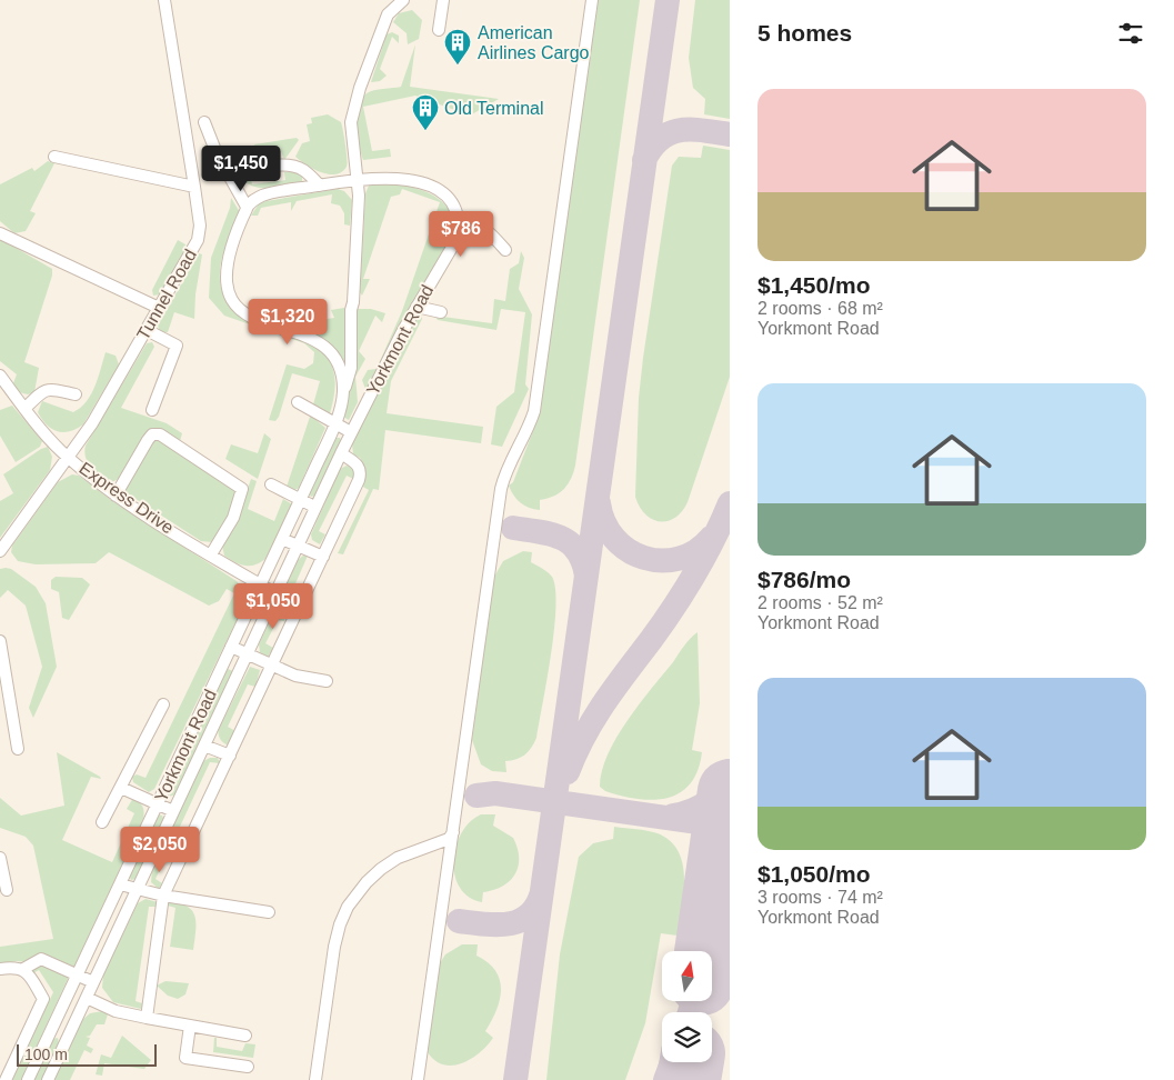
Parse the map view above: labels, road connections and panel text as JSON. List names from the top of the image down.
{
  "streets": {
    "street": ["Tunnel Road", "Yorkmont Road", "Express Drive"]
  },
  "crossings": [
    ["Tunnel Road", "Express Drive"],
    ["Yorkmont Road", "Express Drive"]
  ],
  "places": {
    "building": ["American Airlines Cargo", "Old Terminal"]
  },
  "scale_bar": "100 m",
  "north": "top",
  "page": {
    "heading": "5 homes",
    "list": [
      {
        "name": "$1,450/mo",
        "note": "2 rooms · 68 m² · Yorkmont Road"
      },
      {
        "name": "$786/mo",
        "note": "2 rooms · 52 m² · Yorkmont Road"
      },
      {
        "name": "$1,050/mo",
        "note": "3 rooms · 74 m² · Yorkmont Road"
      }
    ],
    "price": [
      "$1,450",
      "$786",
      "$1,320",
      "$1,050",
      "$2,050"
    ],
    "scale": "100 m"
  }
}
